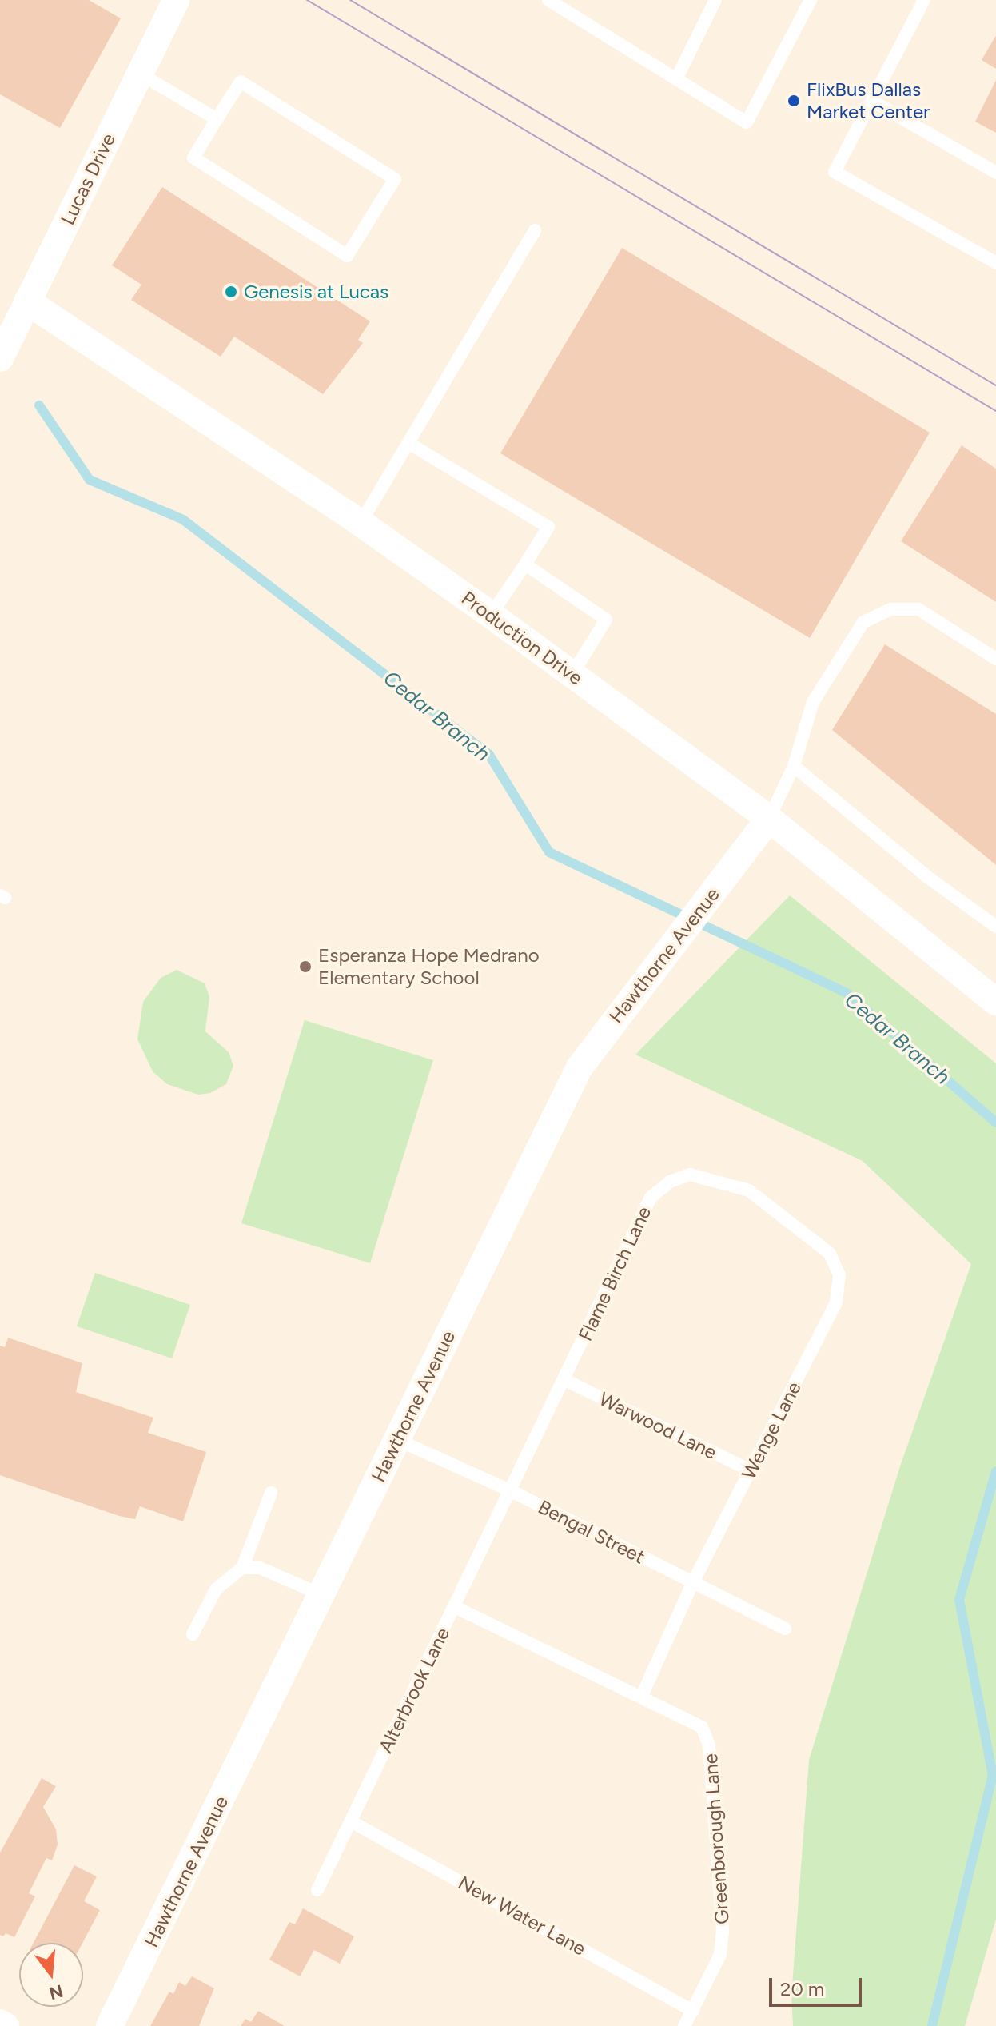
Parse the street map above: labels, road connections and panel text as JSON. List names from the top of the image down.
{
  "streets": {
    "street": ["Lucas Drive", "Production Drive", "Hawthorne Avenue"],
    "lane": [
      "Flame Birch Lane",
      "Warwood Lane",
      "Wenge Lane",
      "Bengal Street",
      "Alterbrook Lane",
      "Greenborough Lane",
      "New Water Lane"
    ]
  },
  "crossings": [
    ["Lucas Drive", "Production Drive"],
    ["Production Drive", "Hawthorne Avenue"],
    ["Hawthorne Avenue", "Bengal Street"],
    ["Flame Birch Lane", "Warwood Lane"],
    ["Flame Birch Lane", "Wenge Lane"],
    ["Flame Birch Lane", "Bengal Street"],
    ["Flame Birch Lane", "Alterbrook Lane"],
    ["Warwood Lane", "Wenge Lane"],
    ["Wenge Lane", "Bengal Street"],
    ["Wenge Lane", "Greenborough Lane"],
    ["Bengal Street", "Alterbrook Lane"],
    ["Alterbrook Lane", "Greenborough Lane"],
    ["Alterbrook Lane", "New Water Lane"],
    ["Greenborough Lane", "New Water Lane"]
  ],
  "water": ["Cedar Branch"],
  "places": ["FlixBus Dallas Market Center", "Genesis at Lucas", "Esperanza Hope Medrano Elementary School"],
  "scale_bar": "20 m",
  "north": "bottom"
}
